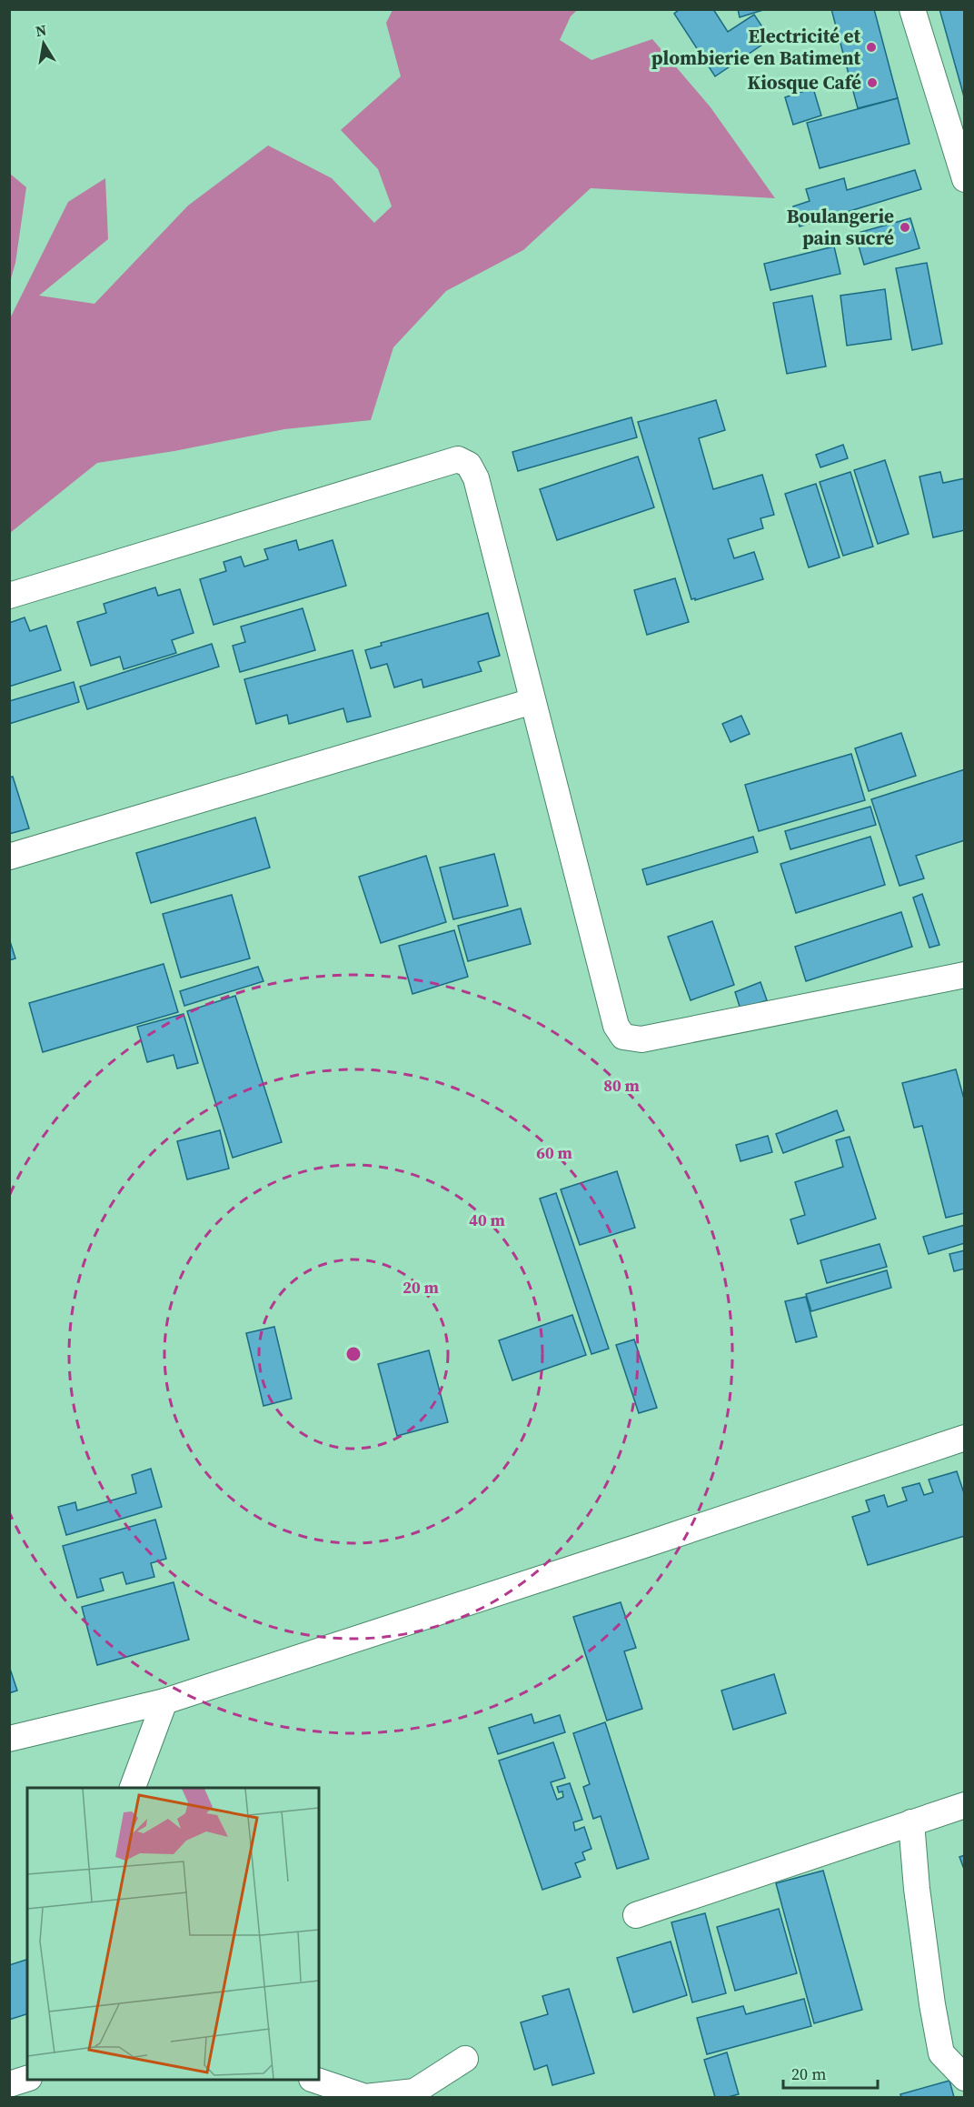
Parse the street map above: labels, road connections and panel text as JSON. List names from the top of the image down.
{
  "places": ["Electricité et plombierie en Batiment", "Kiosque Café", "Boulangerie pain sucré"],
  "scale_bar": "20 m",
  "north": "top",
  "rings": [
    "80 m",
    "60 m",
    "40 m",
    "20 m"
  ]
}
